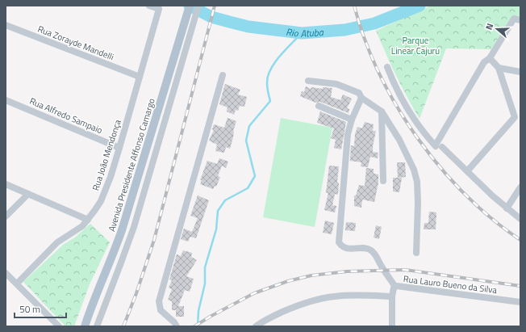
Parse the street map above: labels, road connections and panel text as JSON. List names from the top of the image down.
{
  "streets": {
    "main road": ["Avenida Presidente Affonso Camargo"],
    "street": [
      "Rua Zorayde Mandelli",
      "Rua Alfredo Sampaio",
      "Rua João Mendonça",
      "Rua Lauro Bueno da Silva"
    ]
  },
  "crossings": [
    ["Rua Zorayde Mandelli", "Rua João Mendonça"],
    ["Rua Alfredo Sampaio", "Rua João Mendonça"]
  ],
  "water": ["Rio Atuba"],
  "parks": ["Parque Linear Cajuru"],
  "scale_bar": "50 m",
  "north": "left"
}
